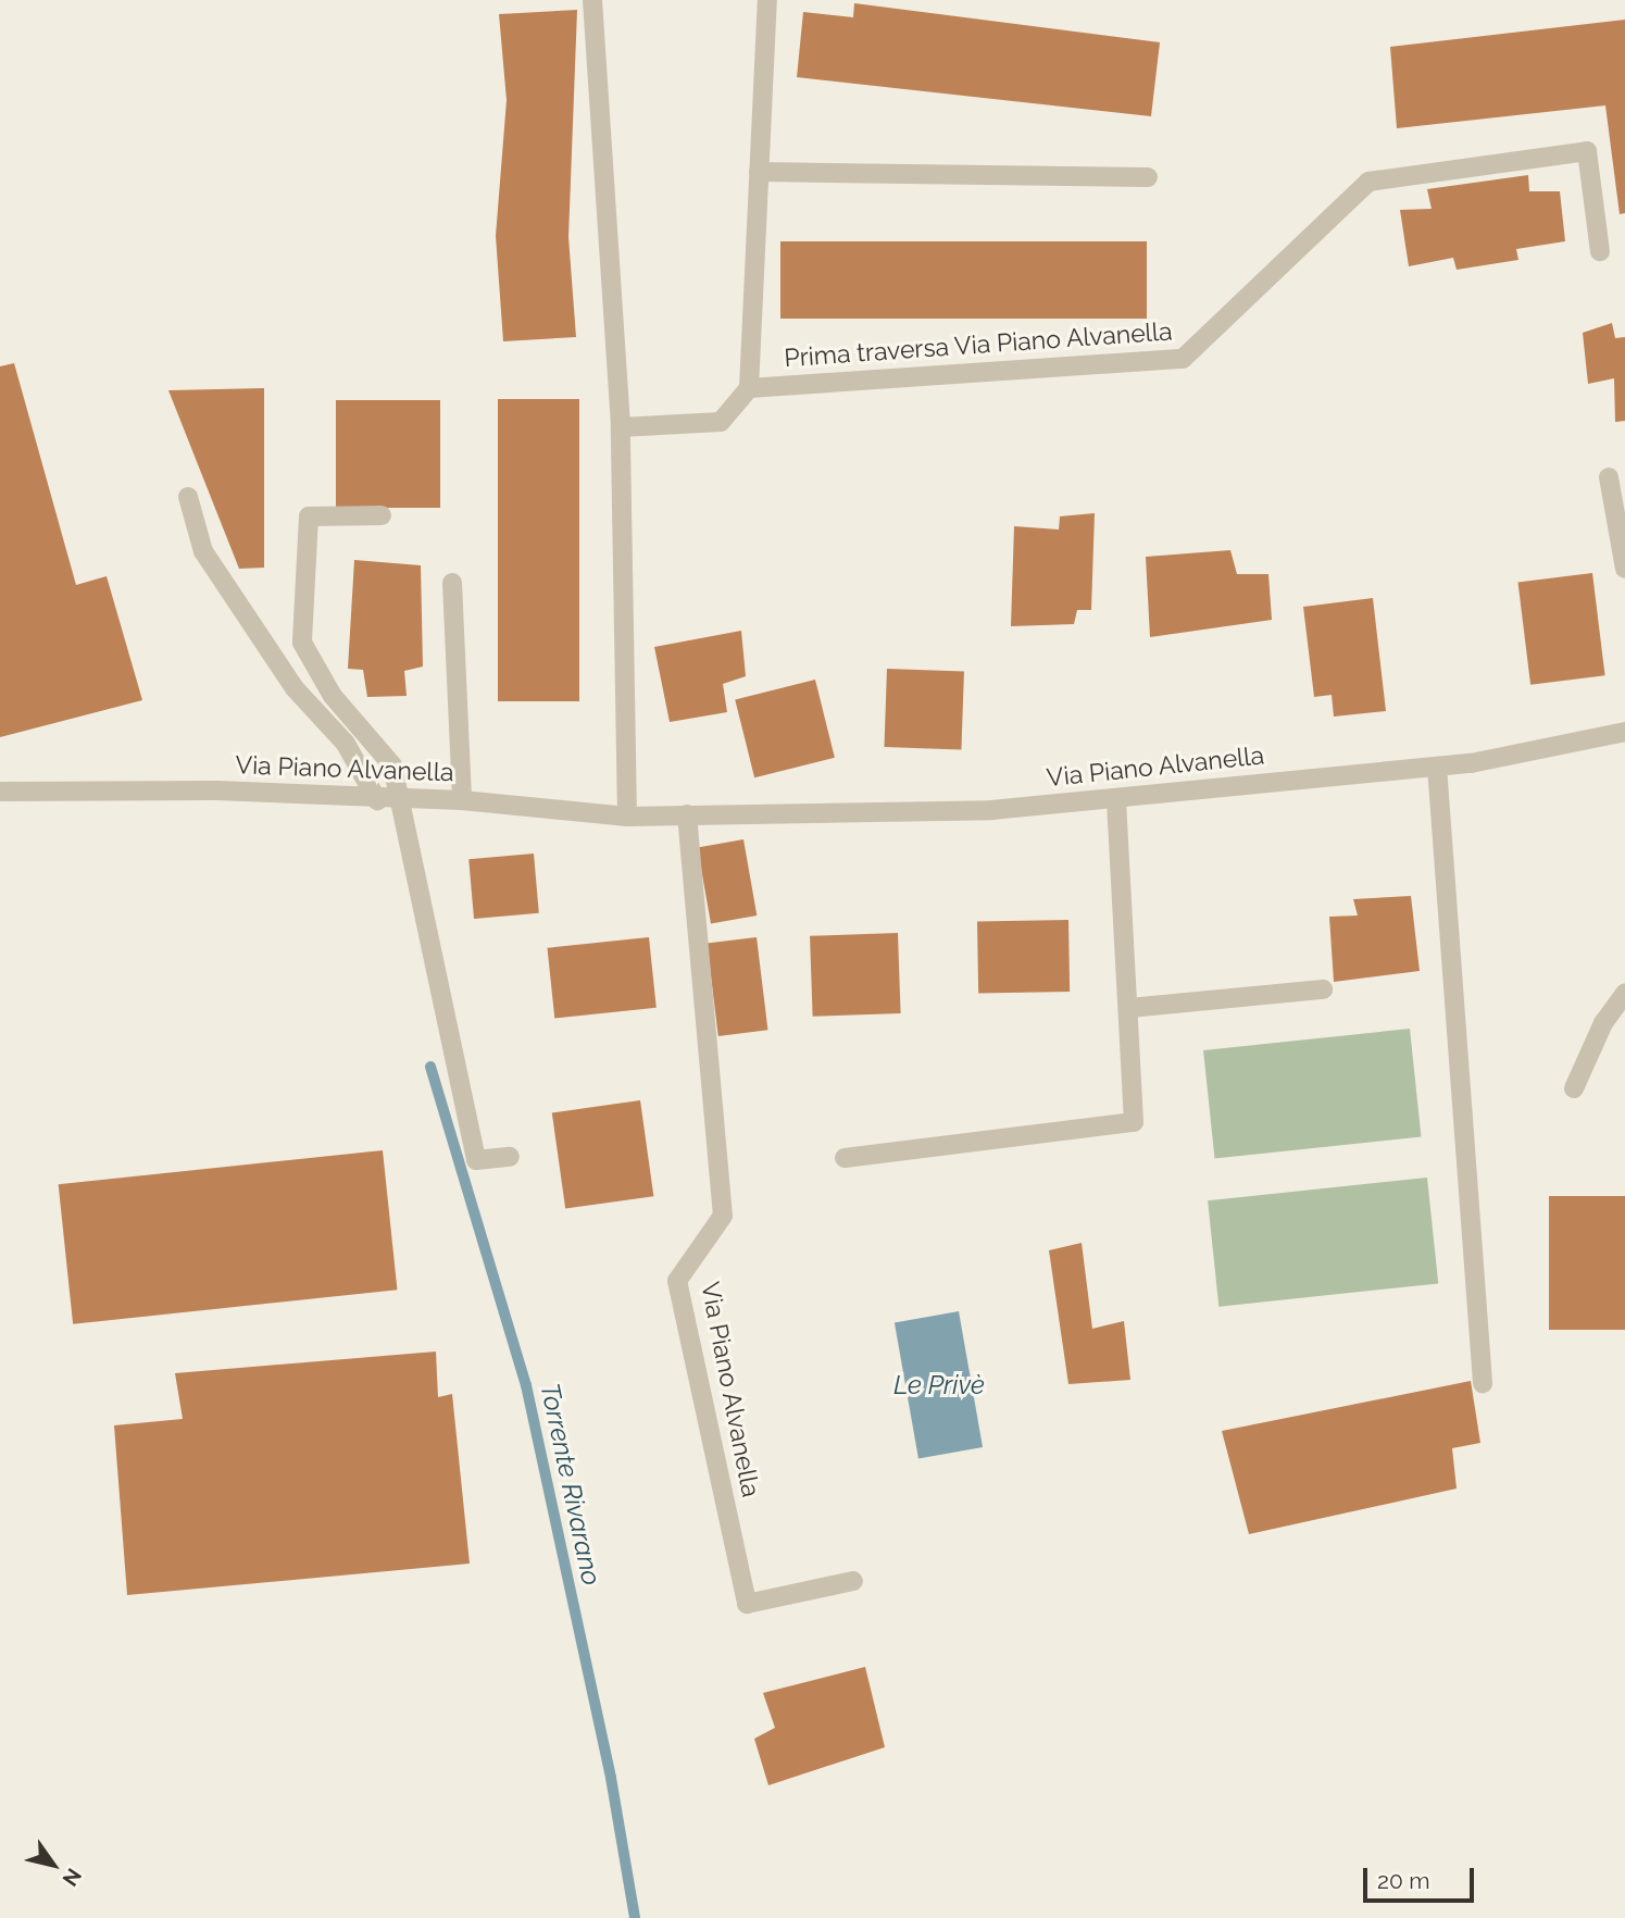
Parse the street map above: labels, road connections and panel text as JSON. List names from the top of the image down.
{
  "streets": {
    "street": ["Prima traversa Via Piano Alvanella", "Via Piano Alvanella"]
  },
  "water": ["Le Privè", "Torrente Rivarano"],
  "scale_bar": "20 m",
  "north": "bottom right"
}
